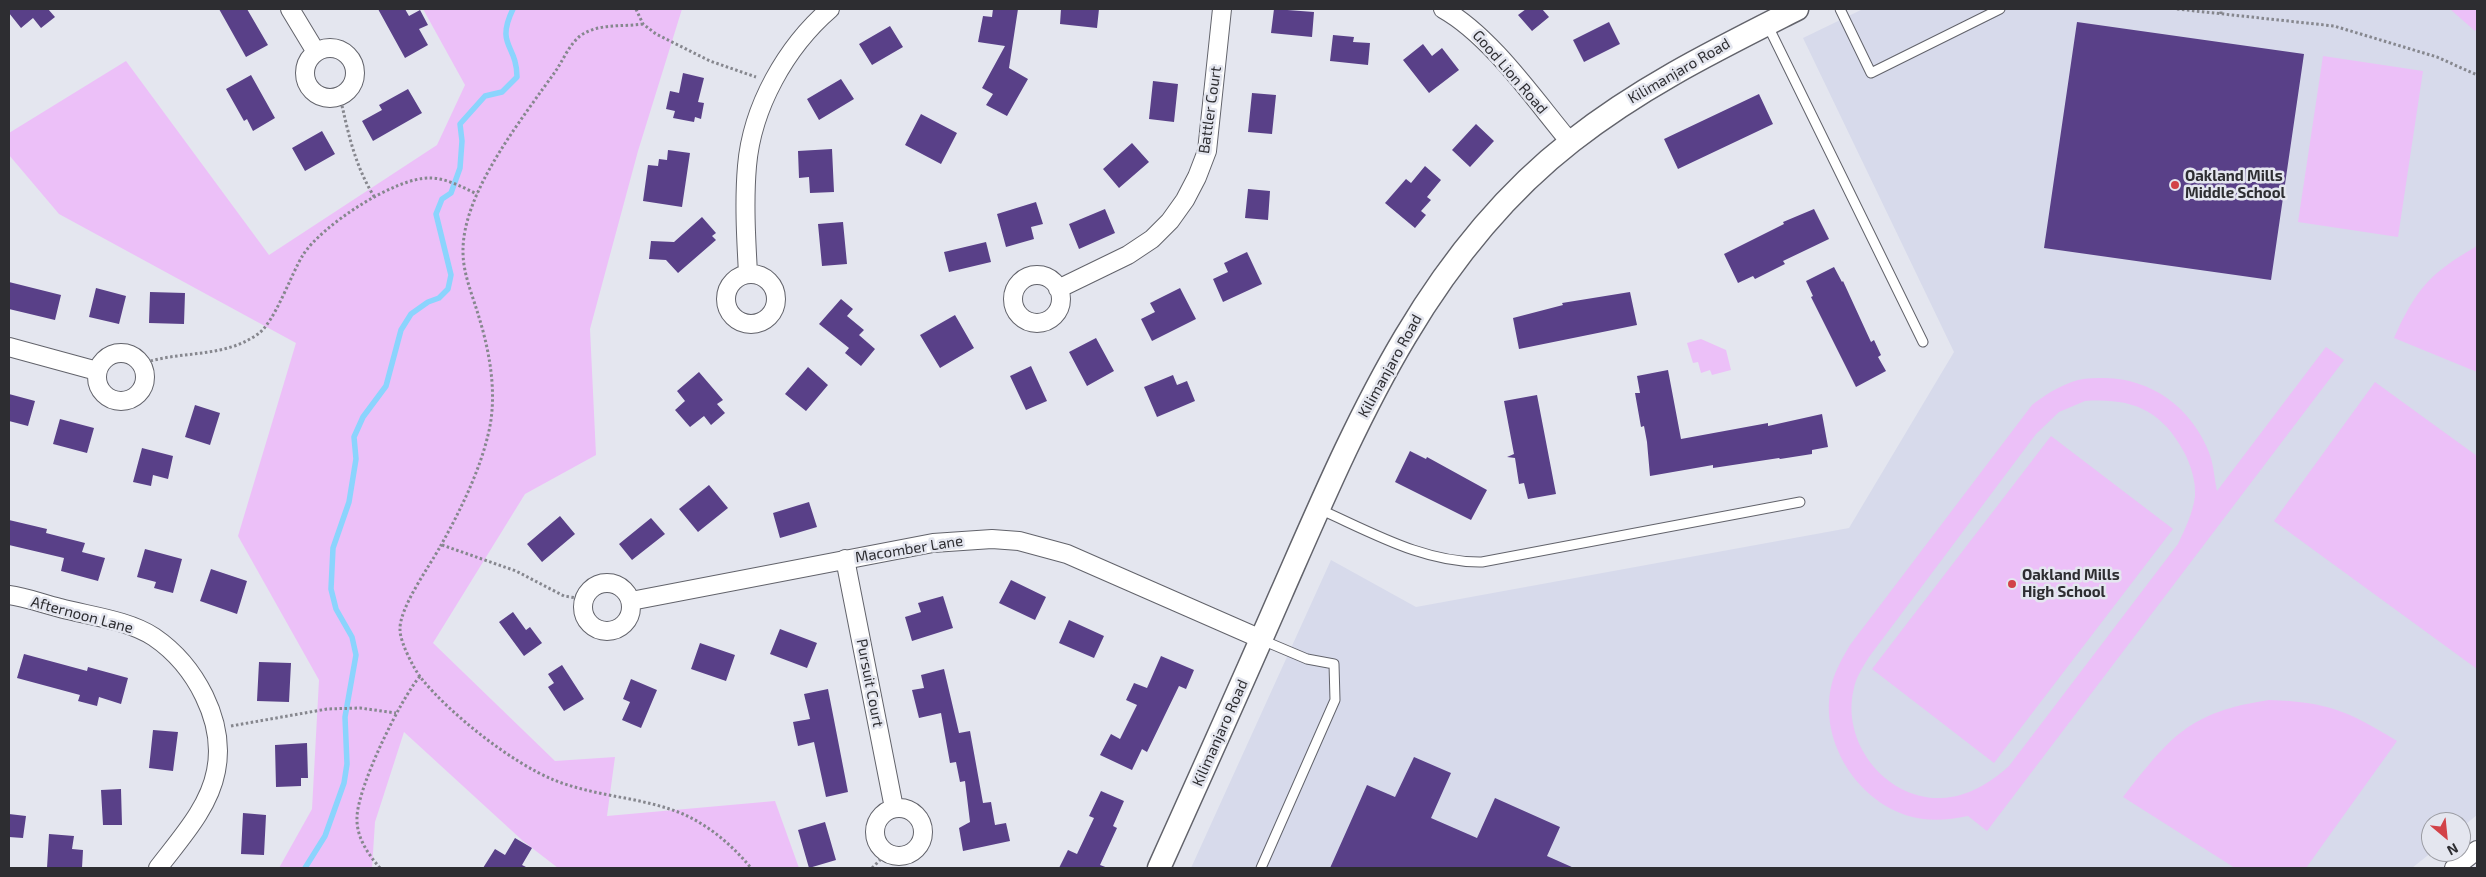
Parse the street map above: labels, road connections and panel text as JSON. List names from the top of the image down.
{
  "streets": {
    "street": [
      "Kilimanjaro Road",
      "Good Lion Road",
      "Battler Court",
      "Macomber Lane",
      "Afternoon Lane",
      "Pursuit Court"
    ]
  },
  "crossings": [
    ["Kilimanjaro Road", "Good Lion Road"],
    ["Kilimanjaro Road", "Macomber Lane"],
    ["Macomber Lane", "Pursuit Court"]
  ],
  "places": ["Oakland Mills Middle School", "Oakland Mills High School"],
  "north": "bottom right"
}
